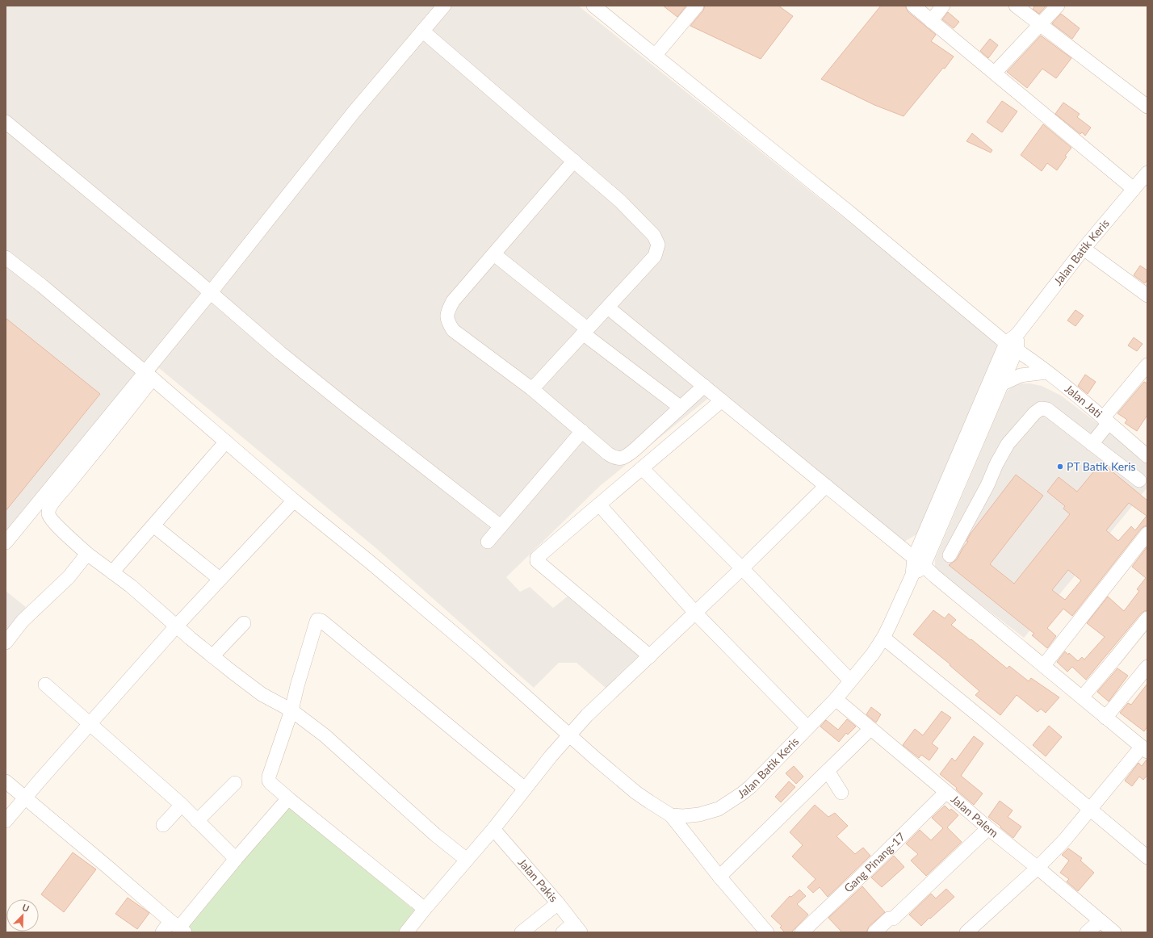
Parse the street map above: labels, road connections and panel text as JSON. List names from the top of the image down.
{
  "streets": {
    "street": [
      "Jalan Batik Keris",
      "Jalan Jati",
      "Jalan Palem",
      "Gang Pinang-17",
      "Jalan Pakis"
    ]
  },
  "crossings": [
    ["Jalan Batik Keris", "Jalan Jati"],
    ["Jalan Batik Keris", "Jalan Palem"],
    ["Jalan Palem", "Gang Pinang-17"]
  ],
  "places": ["PT Batik Keris"],
  "north": "top right"
}
